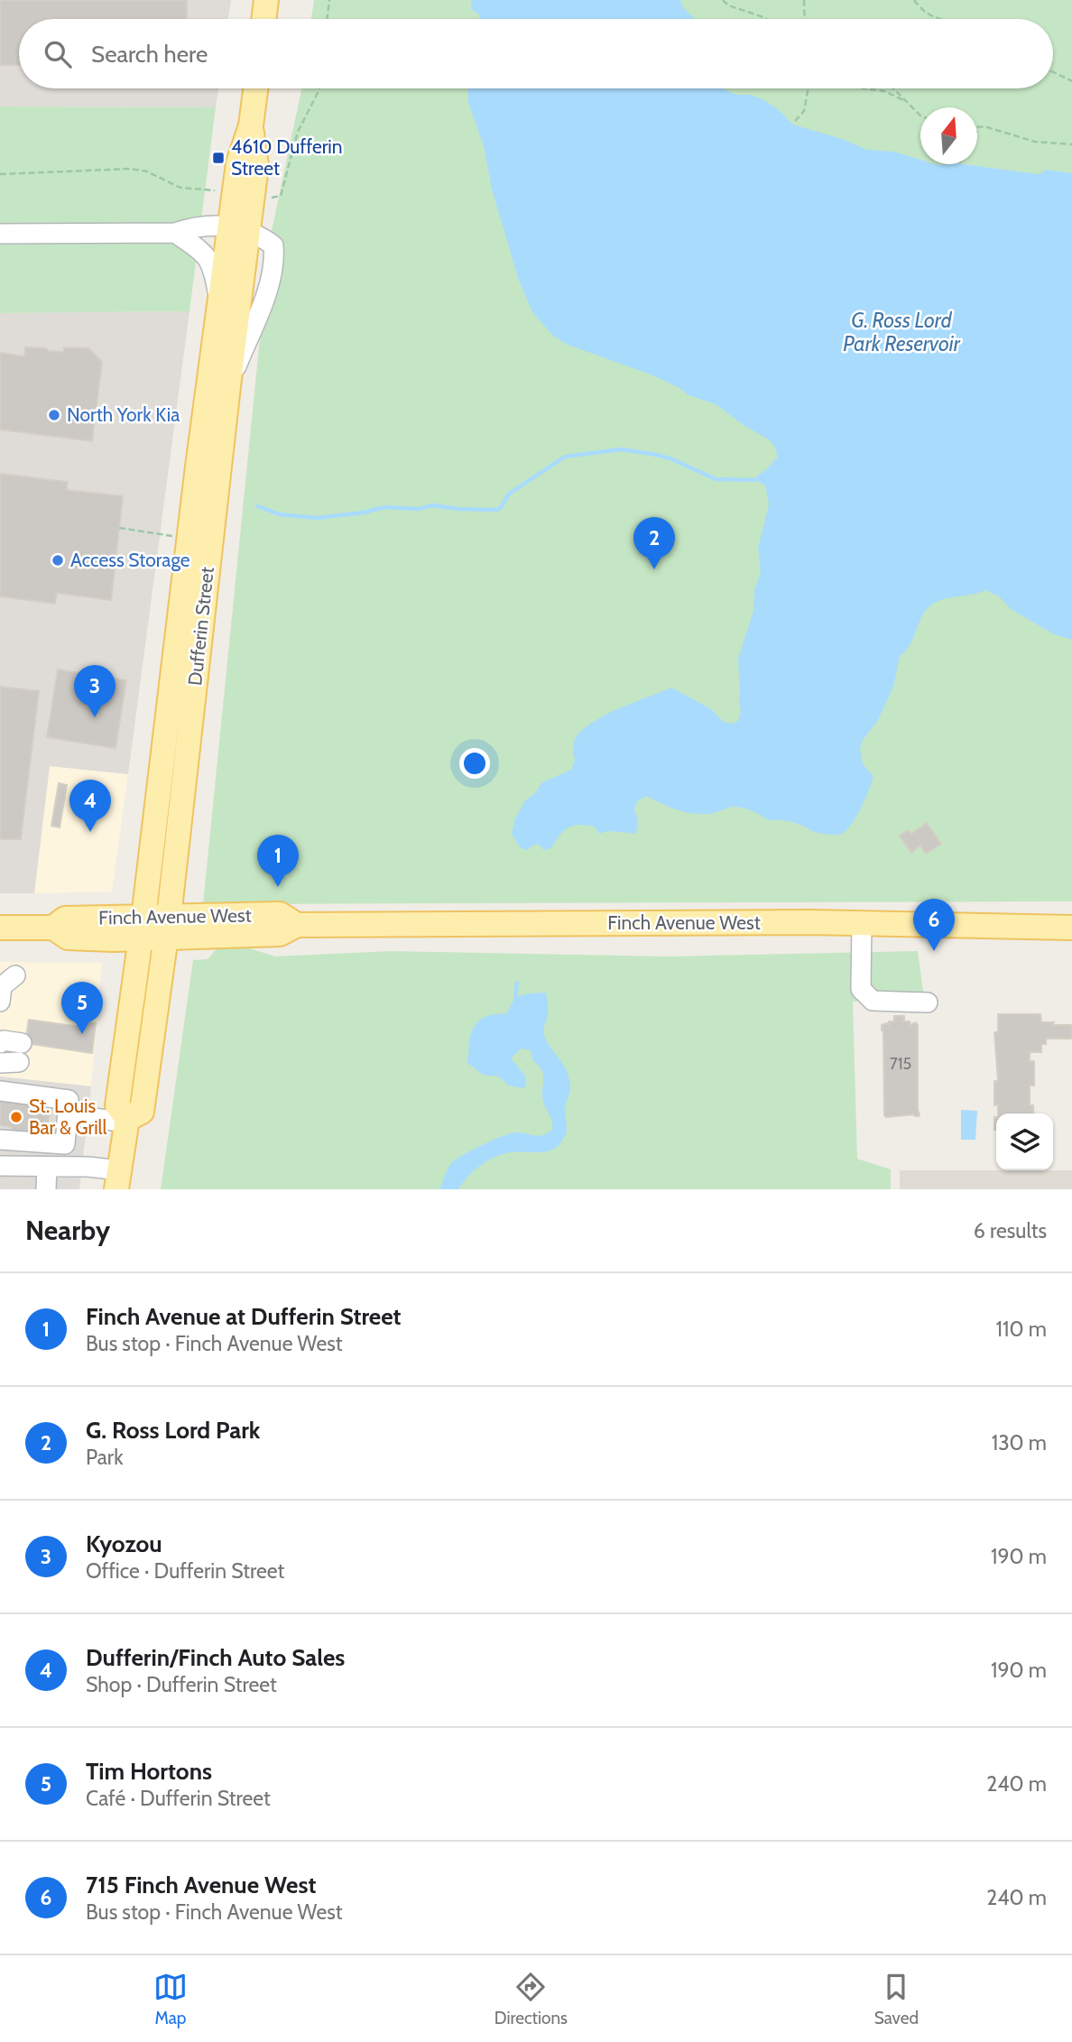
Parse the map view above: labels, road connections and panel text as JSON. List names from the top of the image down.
{
  "streets": {
    "main road": ["Dufferin Street", "Finch Avenue West"]
  },
  "crossings": [
    ["Dufferin Street", "Finch Avenue West"]
  ],
  "water": ["G. Ross Lord Park Reservoir"],
  "places": {
    "transit": ["4610 Dufferin Street"],
    "other": ["North York Kia", "Access Storage", "St. Louis Bar & Grill"]
  },
  "house_numbers": ["715"],
  "north": "top",
  "page": {
    "search": "Search here",
    "pins": [
      "2",
      "3",
      "4",
      "1",
      "6",
      "5"
    ],
    "heading": ["Nearby", "6 results"],
    "list": [
      {
        "mark": "1",
        "name": "Finch Avenue at Dufferin Street",
        "note": "Bus stop · Finch Avenue West",
        "value": "110 m"
      },
      {
        "mark": "2",
        "name": "G. Ross Lord Park",
        "note": "Park",
        "value": "130 m"
      },
      {
        "mark": "3",
        "name": "Kyozou",
        "note": "Office · Dufferin Street",
        "value": "190 m"
      },
      {
        "mark": "4",
        "name": "Dufferin/Finch Auto Sales",
        "note": "Shop · Dufferin Street",
        "value": "190 m"
      },
      {
        "mark": "5",
        "name": "Tim Hortons",
        "note": "Café · Dufferin Street",
        "value": "240 m"
      },
      {
        "mark": "6",
        "name": "715 Finch Avenue West",
        "note": "Bus stop · Finch Avenue West",
        "value": "240 m"
      }
    ],
    "nav": ["Map", "Directions", "Saved"]
  }
}
